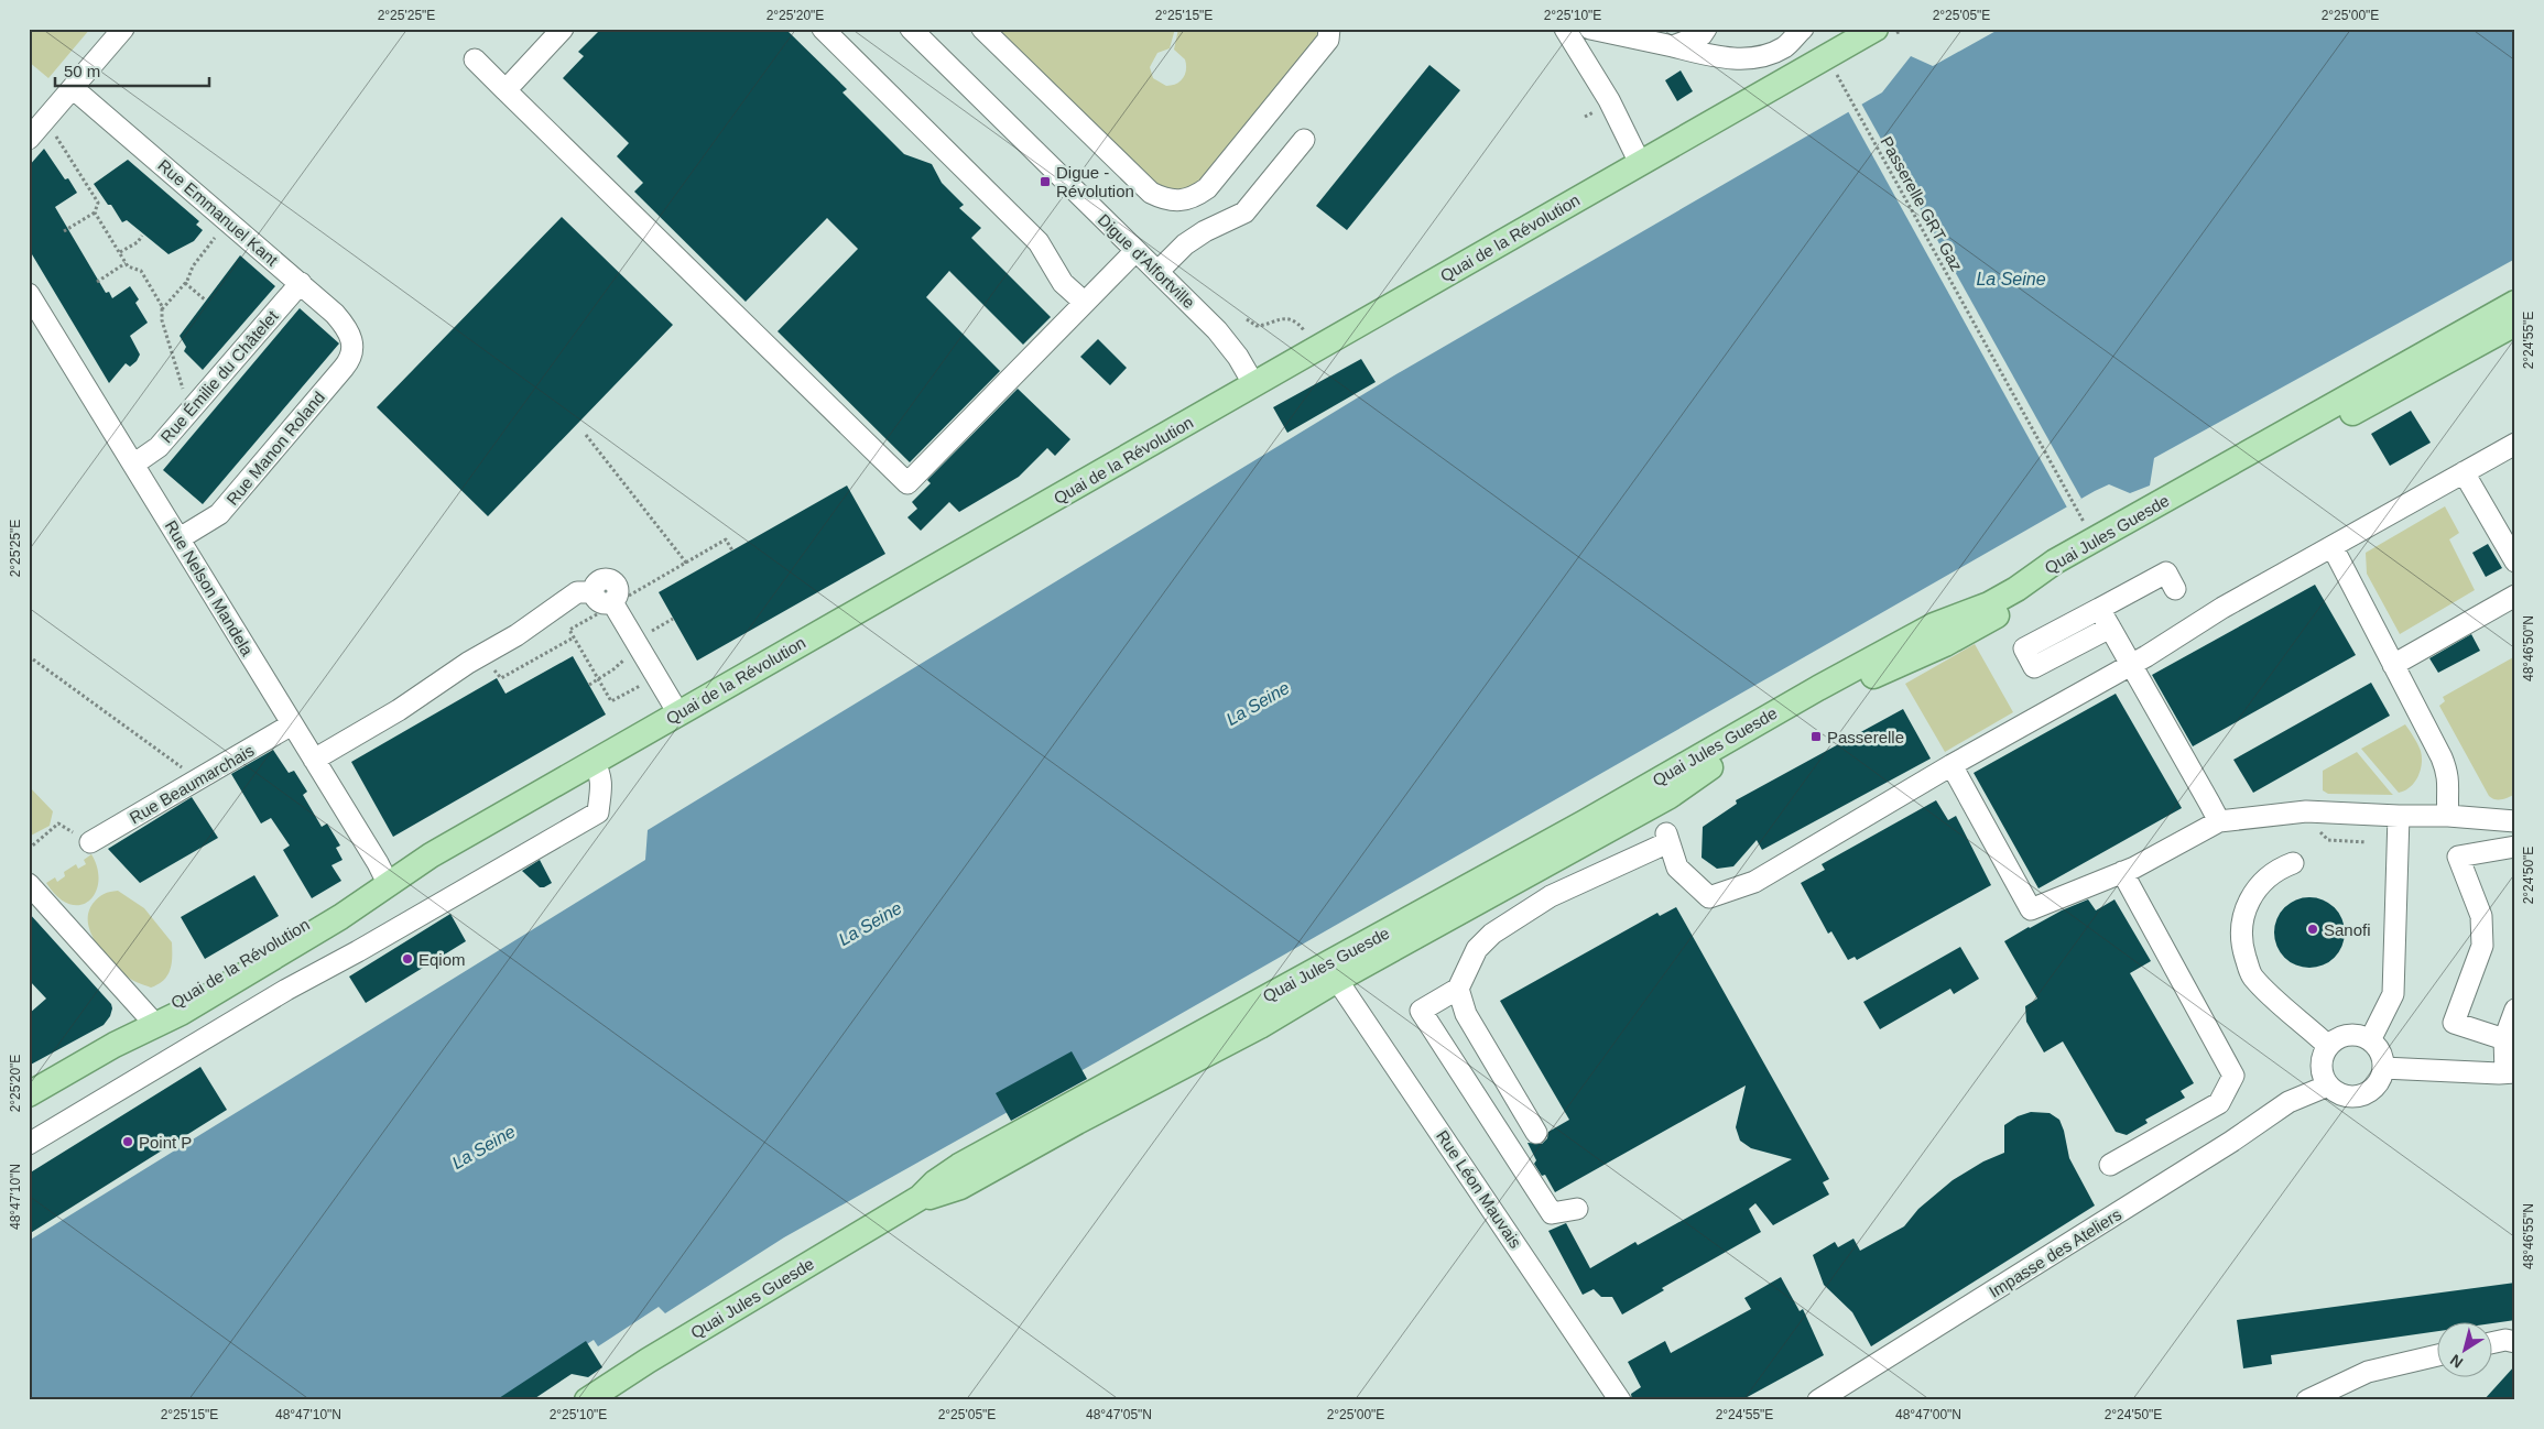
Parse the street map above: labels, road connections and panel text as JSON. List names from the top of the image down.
{
  "streets": {
    "main road": ["Quai de la Révolution", "Quai Jules Guesde"],
    "street": [
      "Rue Emmanuel Kant",
      "Digue d'Alfortville",
      "Rue Émilie du Châtelet",
      "Rue Manon Roland",
      "Rue Nelson Mandela",
      "Rue Beaumarchais",
      "Rue Léon Mauvais",
      "Impasse des Ateliers"
    ],
    "path": ["Passerelle GRT Gaz"]
  },
  "crossings": [
    ["Rue Emmanuel Kant", "Rue Émilie du Châtelet"],
    ["Rue Emmanuel Kant", "Rue Manon Roland"],
    ["Quai de la Révolution", "Digue d'Alfortville"],
    ["Quai de la Révolution", "Rue Nelson Mandela"],
    ["Rue Émilie du Châtelet", "Rue Nelson Mandela"],
    ["Rue Manon Roland", "Rue Nelson Mandela"],
    ["Quai Jules Guesde", "Rue Léon Mauvais"],
    ["Rue Nelson Mandela", "Rue Beaumarchais"]
  ],
  "water": ["La Seine"],
  "places": {
    "transit": ["Digue - Révolution", "Passerelle"],
    "other": ["Sanofi", "Eqiom", "Point P"]
  },
  "scale_bar": "50 m",
  "north": "bottom left",
  "coordinates": [
    "2°25'25\"E",
    "2°25'20\"E",
    "2°25'15\"E",
    "2°25'10\"E",
    "2°25'05\"E",
    "2°25'00\"E",
    "2°24'55\"E",
    "48°46'50\"N",
    "2°24'50\"E",
    "48°47'10\"N",
    "48°46'55\"N",
    "48°47'05\"N",
    "48°47'00\"N"
  ]
}
